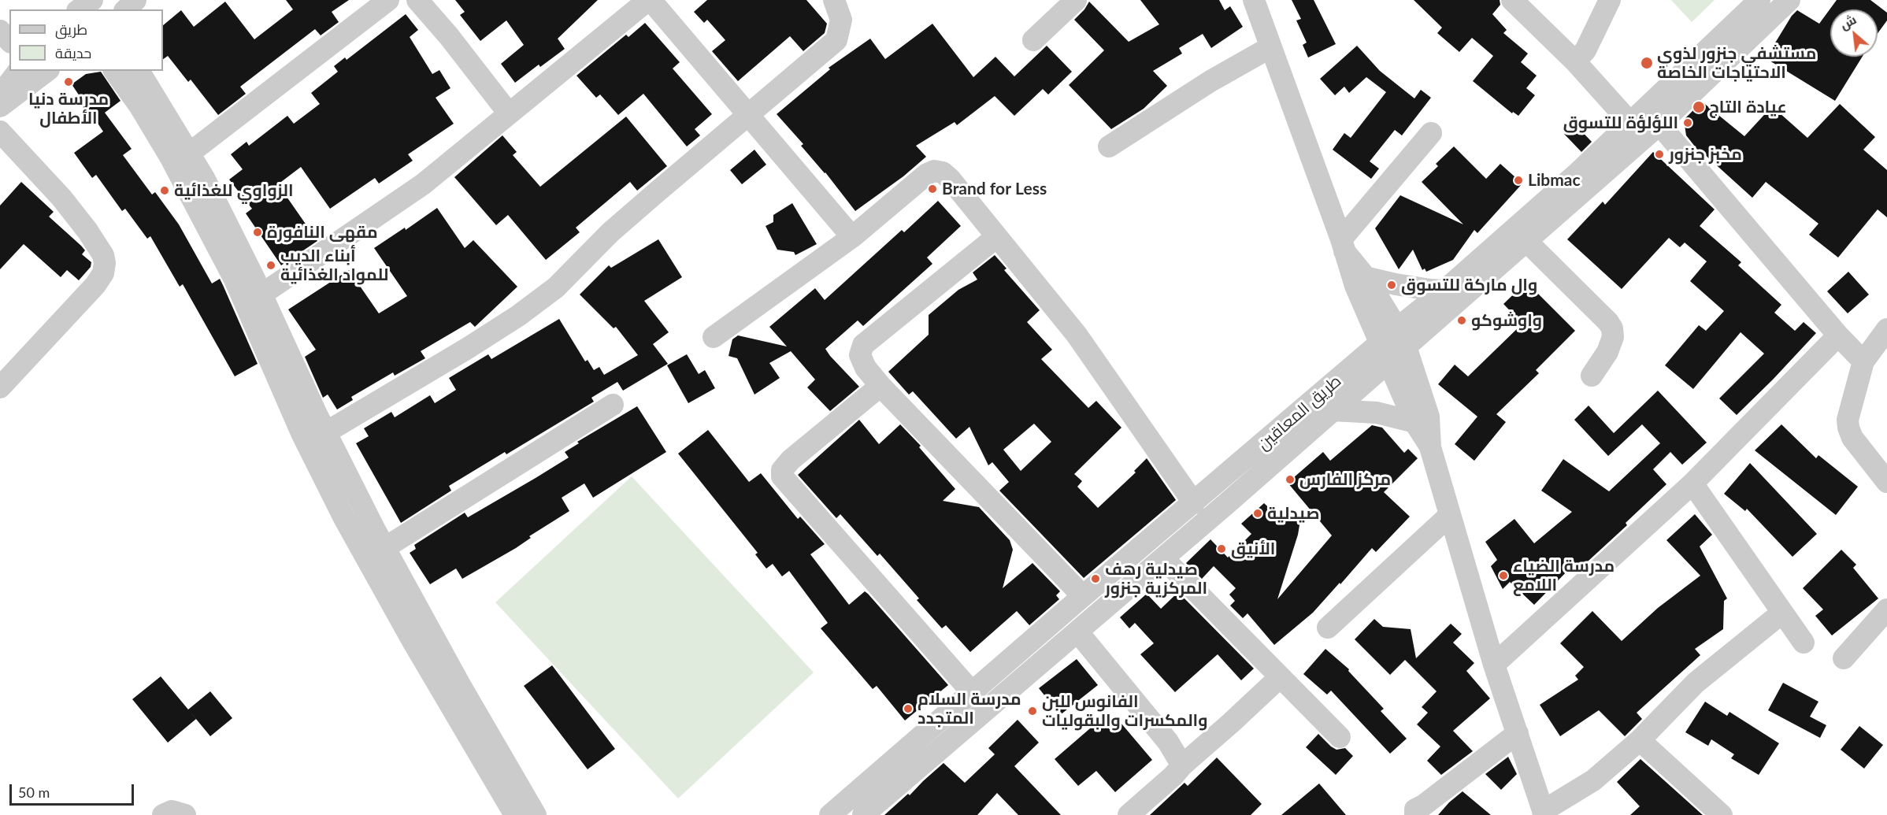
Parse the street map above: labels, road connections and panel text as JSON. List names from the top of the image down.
{
  "streets": {
    "street": ["طريق المعاقين"]
  },
  "places": [
    "مستشفي جنزور لذوي الاحتياجات الخاصة",
    "مدرسة دنيا الأطفال",
    "عيادة التاج",
    "اللؤلؤة للتسوق",
    "مخبز جنزور",
    "Libmac",
    "Brand for Less",
    "الزواوي للغذائية",
    "مقهى النافورة",
    "أبناء الديب للمواد الغذائية",
    "وال ماركة للتسوق",
    "واوشوكو",
    "مركز الفارس",
    "صيدلية",
    "الأنيق",
    "مدرسة الضياء اللامع",
    "صيدلية رهف المركزية جنزور",
    "مدرسة السلام المتجدد",
    "الفانوس للبن والمكسرات والبقوليات"
  ],
  "legend": ["طريق", "حديقة"],
  "scale_bar": "50 m",
  "north": "top left"
}
